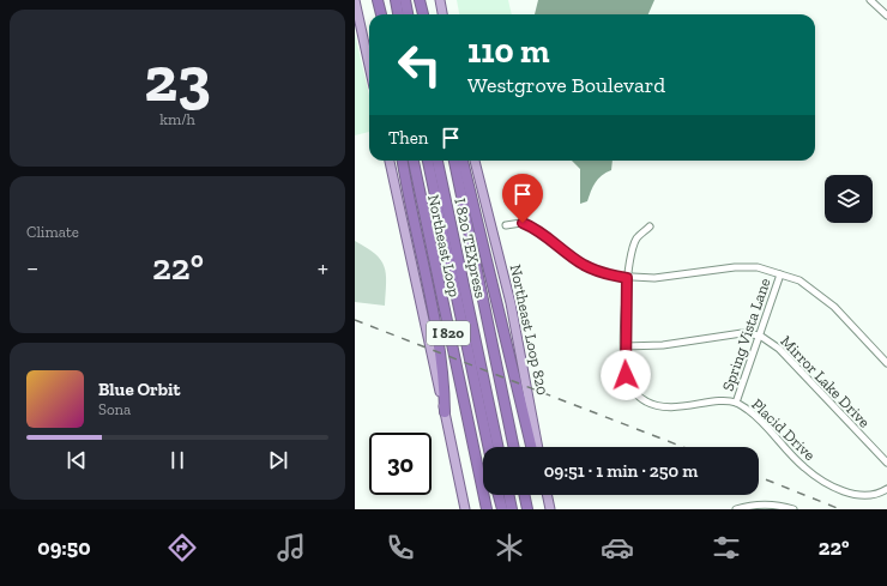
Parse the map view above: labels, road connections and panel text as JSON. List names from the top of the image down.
{
  "streets": {
    "highway": ["Northeast Loop", "I 820 TEXpress", "I 820"],
    "main road": ["Northeast Loop 820"],
    "street": ["Spring Vista Lane", "Mirror Lake Drive", "Placid Drive"]
  },
  "crossings": [
    ["Spring Vista Lane", "Mirror Lake Drive"],
    ["Spring Vista Lane", "Placid Drive"],
    ["Mirror Lake Drive", "Placid Drive"]
  ],
  "page": {
    "tile": [
      ["23", "km/h"],
      "Climate"
    ],
    "turn": ["110 m", "Westgrove Boulevard"],
    "then": "Then",
    "heat": ["−", "22°", "+"],
    "song": ["Blue Orbit", "Sona"],
    "limit": "30",
    "trip": "09:51 · 1 min · 250 m",
    "tabs": ["09:50", "22°"]
  }
}
